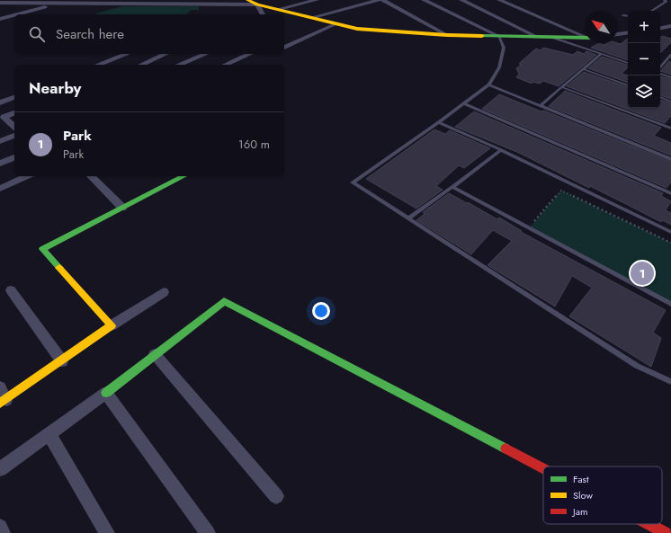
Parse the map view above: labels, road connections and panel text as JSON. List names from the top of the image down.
{
  "legend": ["Fast", "Slow", "Jam"],
  "north": "top left",
  "page": {
    "map_buttons": ["+", "−"],
    "search": "Search here",
    "heading": "Nearby",
    "list": [
      {
        "mark": "1",
        "name": "Park",
        "note": "Park",
        "value": "160 m"
      }
    ],
    "pins": "1"
  }
}
